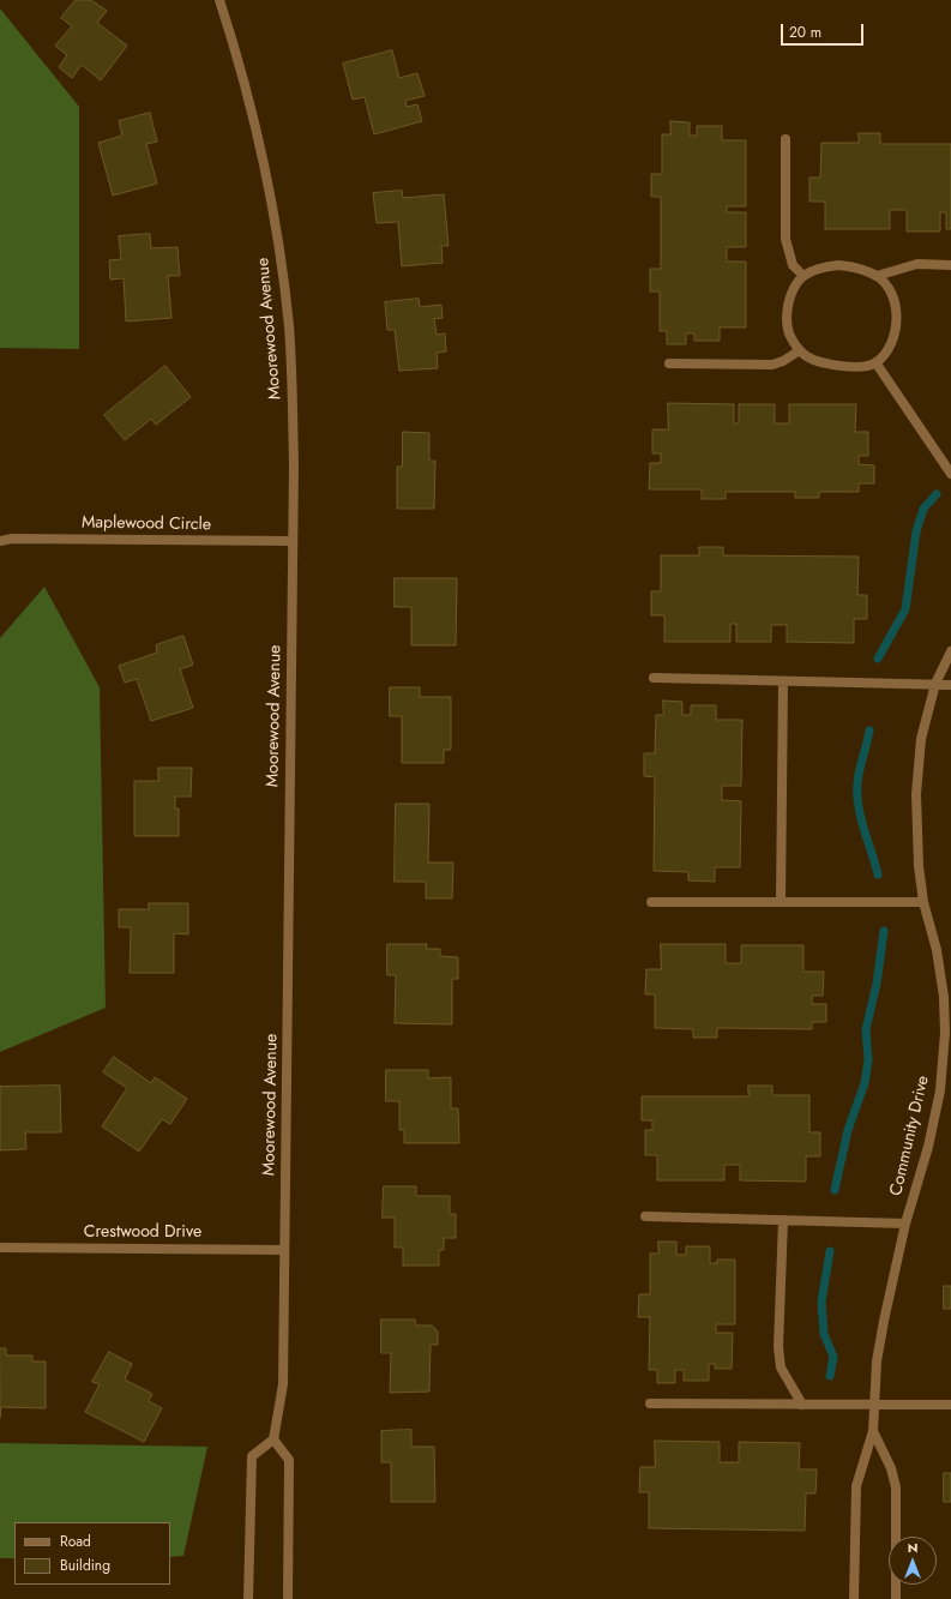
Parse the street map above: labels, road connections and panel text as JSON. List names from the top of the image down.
{
  "streets": {
    "street": [
      "Moorewood Avenue",
      "Maplewood Circle",
      "Community Drive",
      "Crestwood Drive"
    ]
  },
  "crossings": [
    ["Moorewood Avenue", "Maplewood Circle"],
    ["Moorewood Avenue", "Crestwood Drive"]
  ],
  "legend": ["Road", "Building"],
  "scale_bar": "20 m",
  "north": "top"
}
